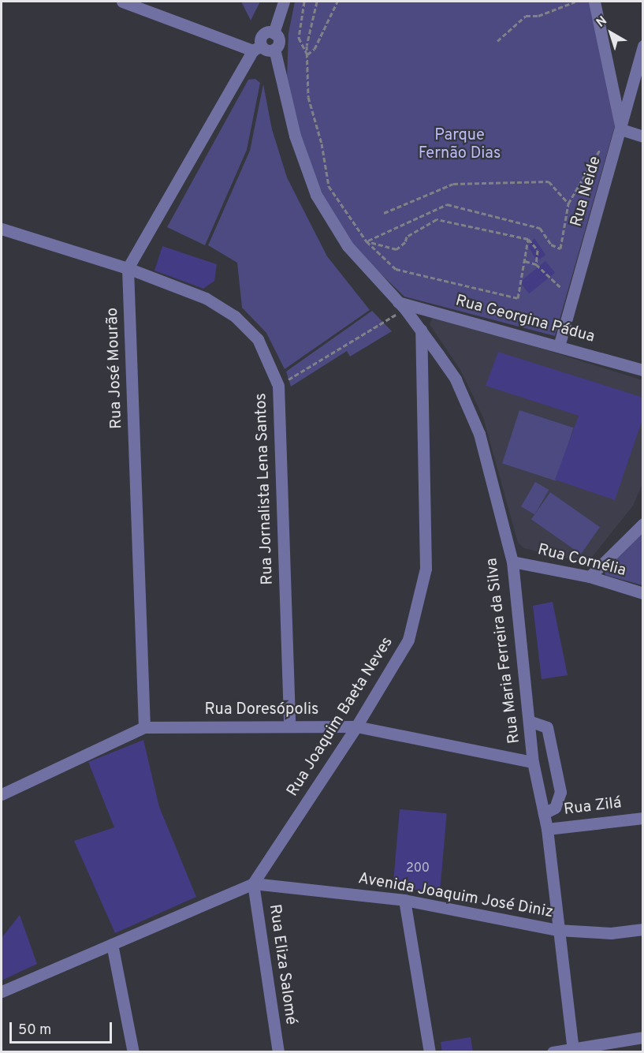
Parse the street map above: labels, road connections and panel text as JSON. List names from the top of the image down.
{
  "streets": {
    "street": [
      "Rua Neide",
      "Rua Georgina Pádua",
      "Rua José Mourão",
      "Rua Jornalista Lena Santos",
      "Rua Cornélia",
      "Rua Maria Ferreira da Silva",
      "Rua Doresópolis",
      "Rua Joaquim Baeta Neves",
      "Rua Zilá",
      "Avenida Joaquim José Diniz",
      "Rua Eliza Salomé"
    ]
  },
  "crossings": [
    ["Rua Neide", "Rua Georgina Pádua"],
    ["Rua Georgina Pádua", "Rua Maria Ferreira da Silva"],
    ["Rua José Mourão", "Rua Jornalista Lena Santos"],
    ["Rua José Mourão", "Rua Doresópolis"],
    ["Rua Jornalista Lena Santos", "Rua Doresópolis"],
    ["Rua Cornélia", "Rua Maria Ferreira da Silva"],
    ["Rua Maria Ferreira da Silva", "Rua Doresópolis"],
    ["Rua Maria Ferreira da Silva", "Rua Joaquim Baeta Neves"],
    ["Rua Maria Ferreira da Silva", "Rua Zilá"],
    ["Rua Maria Ferreira da Silva", "Avenida Joaquim José Diniz"],
    ["Rua Doresópolis", "Rua Joaquim Baeta Neves"],
    ["Rua Joaquim Baeta Neves", "Avenida Joaquim José Diniz"],
    ["Rua Joaquim Baeta Neves", "Rua Eliza Salomé"],
    ["Avenida Joaquim José Diniz", "Rua Eliza Salomé"]
  ],
  "parks": ["Parque Fernão Dias"],
  "house_numbers": ["200"],
  "scale_bar": "50 m",
  "north": "top left"
}
